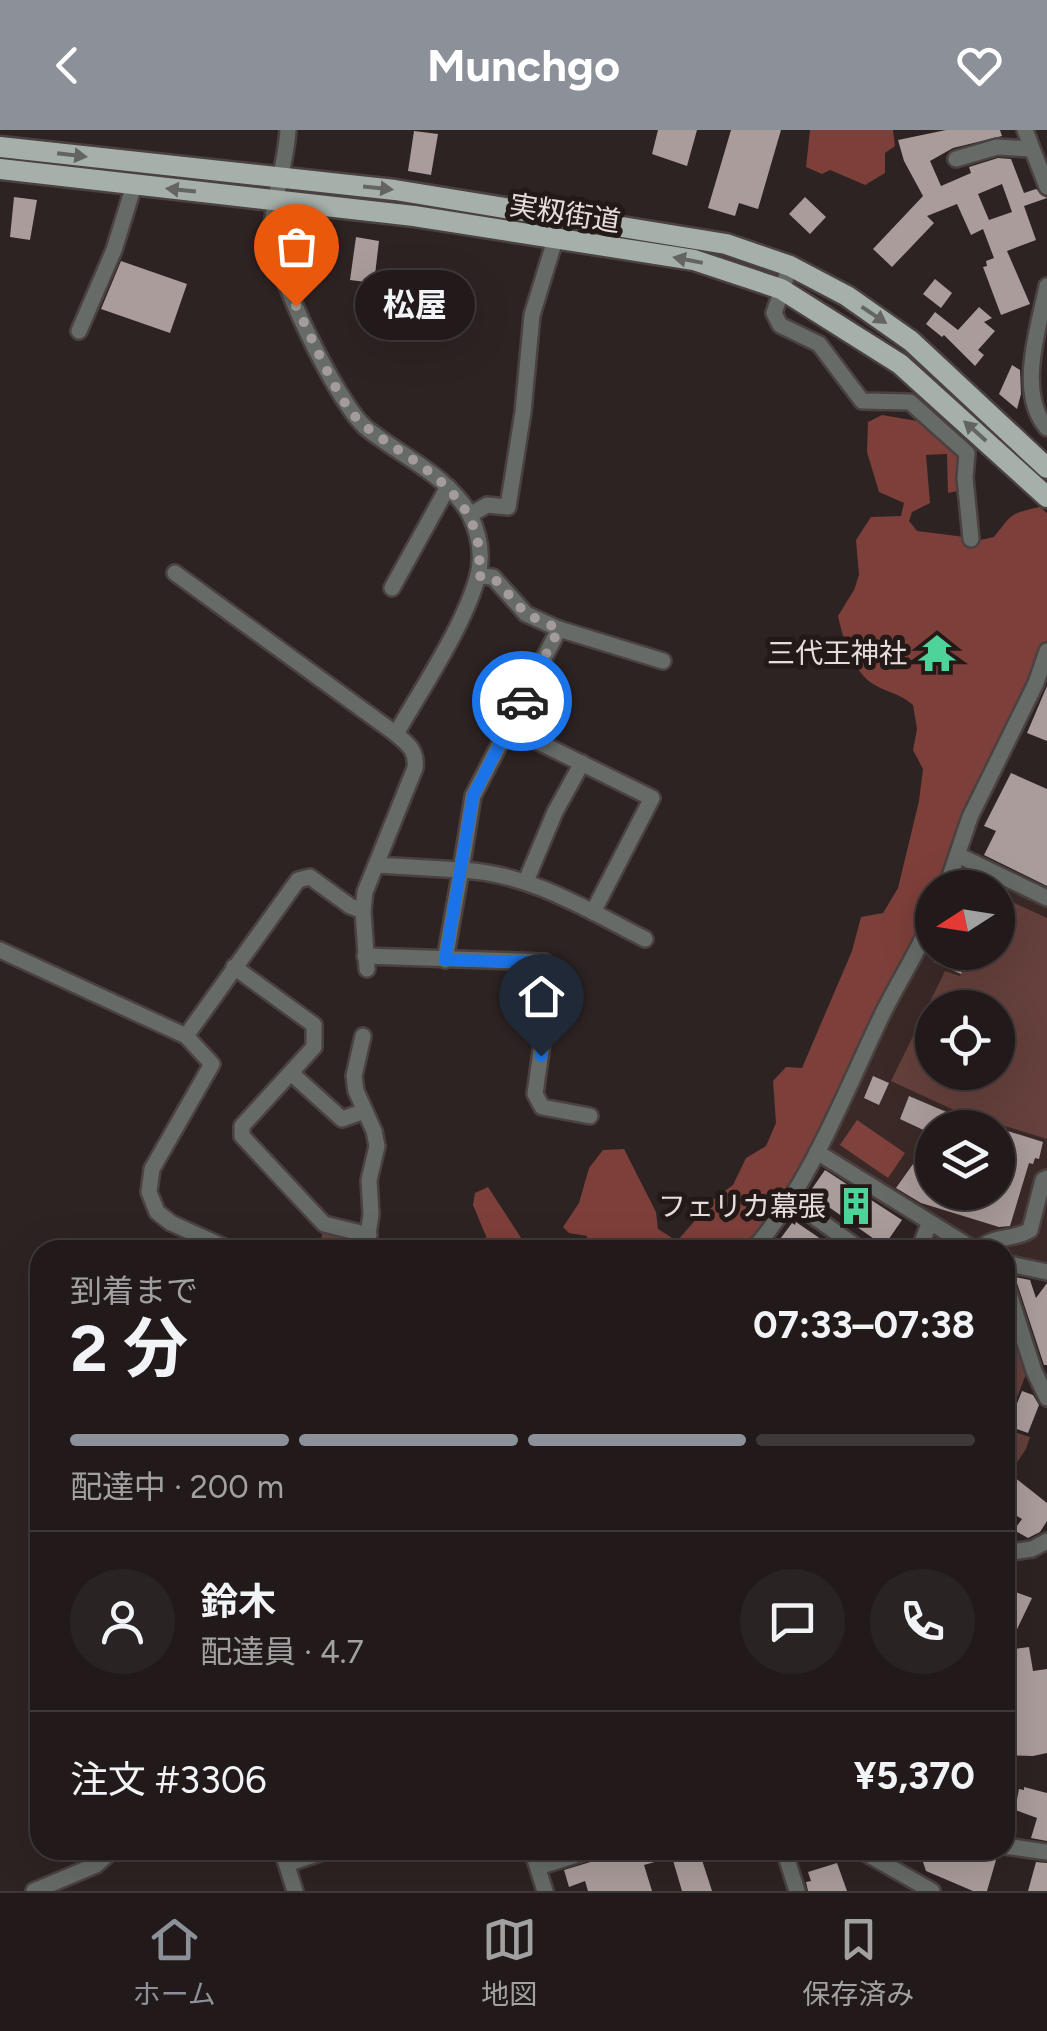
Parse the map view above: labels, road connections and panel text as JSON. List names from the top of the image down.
{
  "streets": {
    "main road": ["実籾街道"]
  },
  "places": {
    "other": ["松屋"],
    "temple": ["三代王神社"],
    "building": ["フェリカ幕張"]
  },
  "north": "left",
  "page": {
    "header": "Munchgo",
    "bubble": "松屋",
    "heading": ["2 分", "到着まで", "07:33–07:38"],
    "panel": [
      "鈴木",
      "配達員 · 4.7",
      "注文 #3306",
      "¥5,370"
    ],
    "bar": "配達中 · 200 m",
    "tabs": ["ホーム", "地図", "保存済み"]
  }
}
